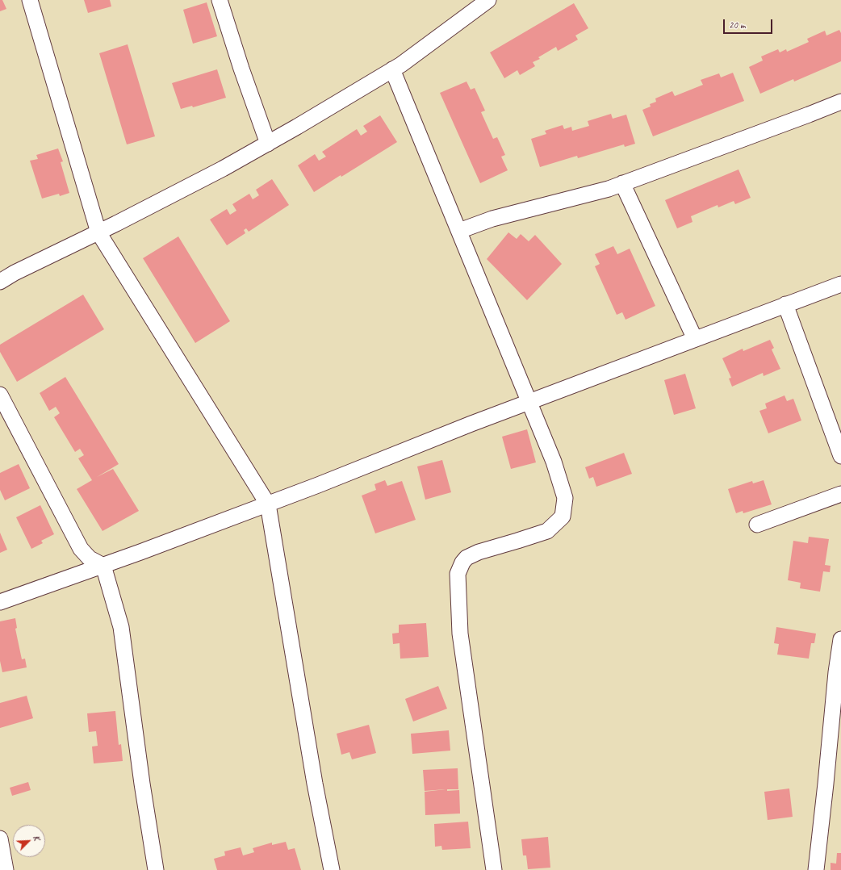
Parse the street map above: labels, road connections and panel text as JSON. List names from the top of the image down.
{
  "scale_bar": "20 m",
  "north": "top right"
}
